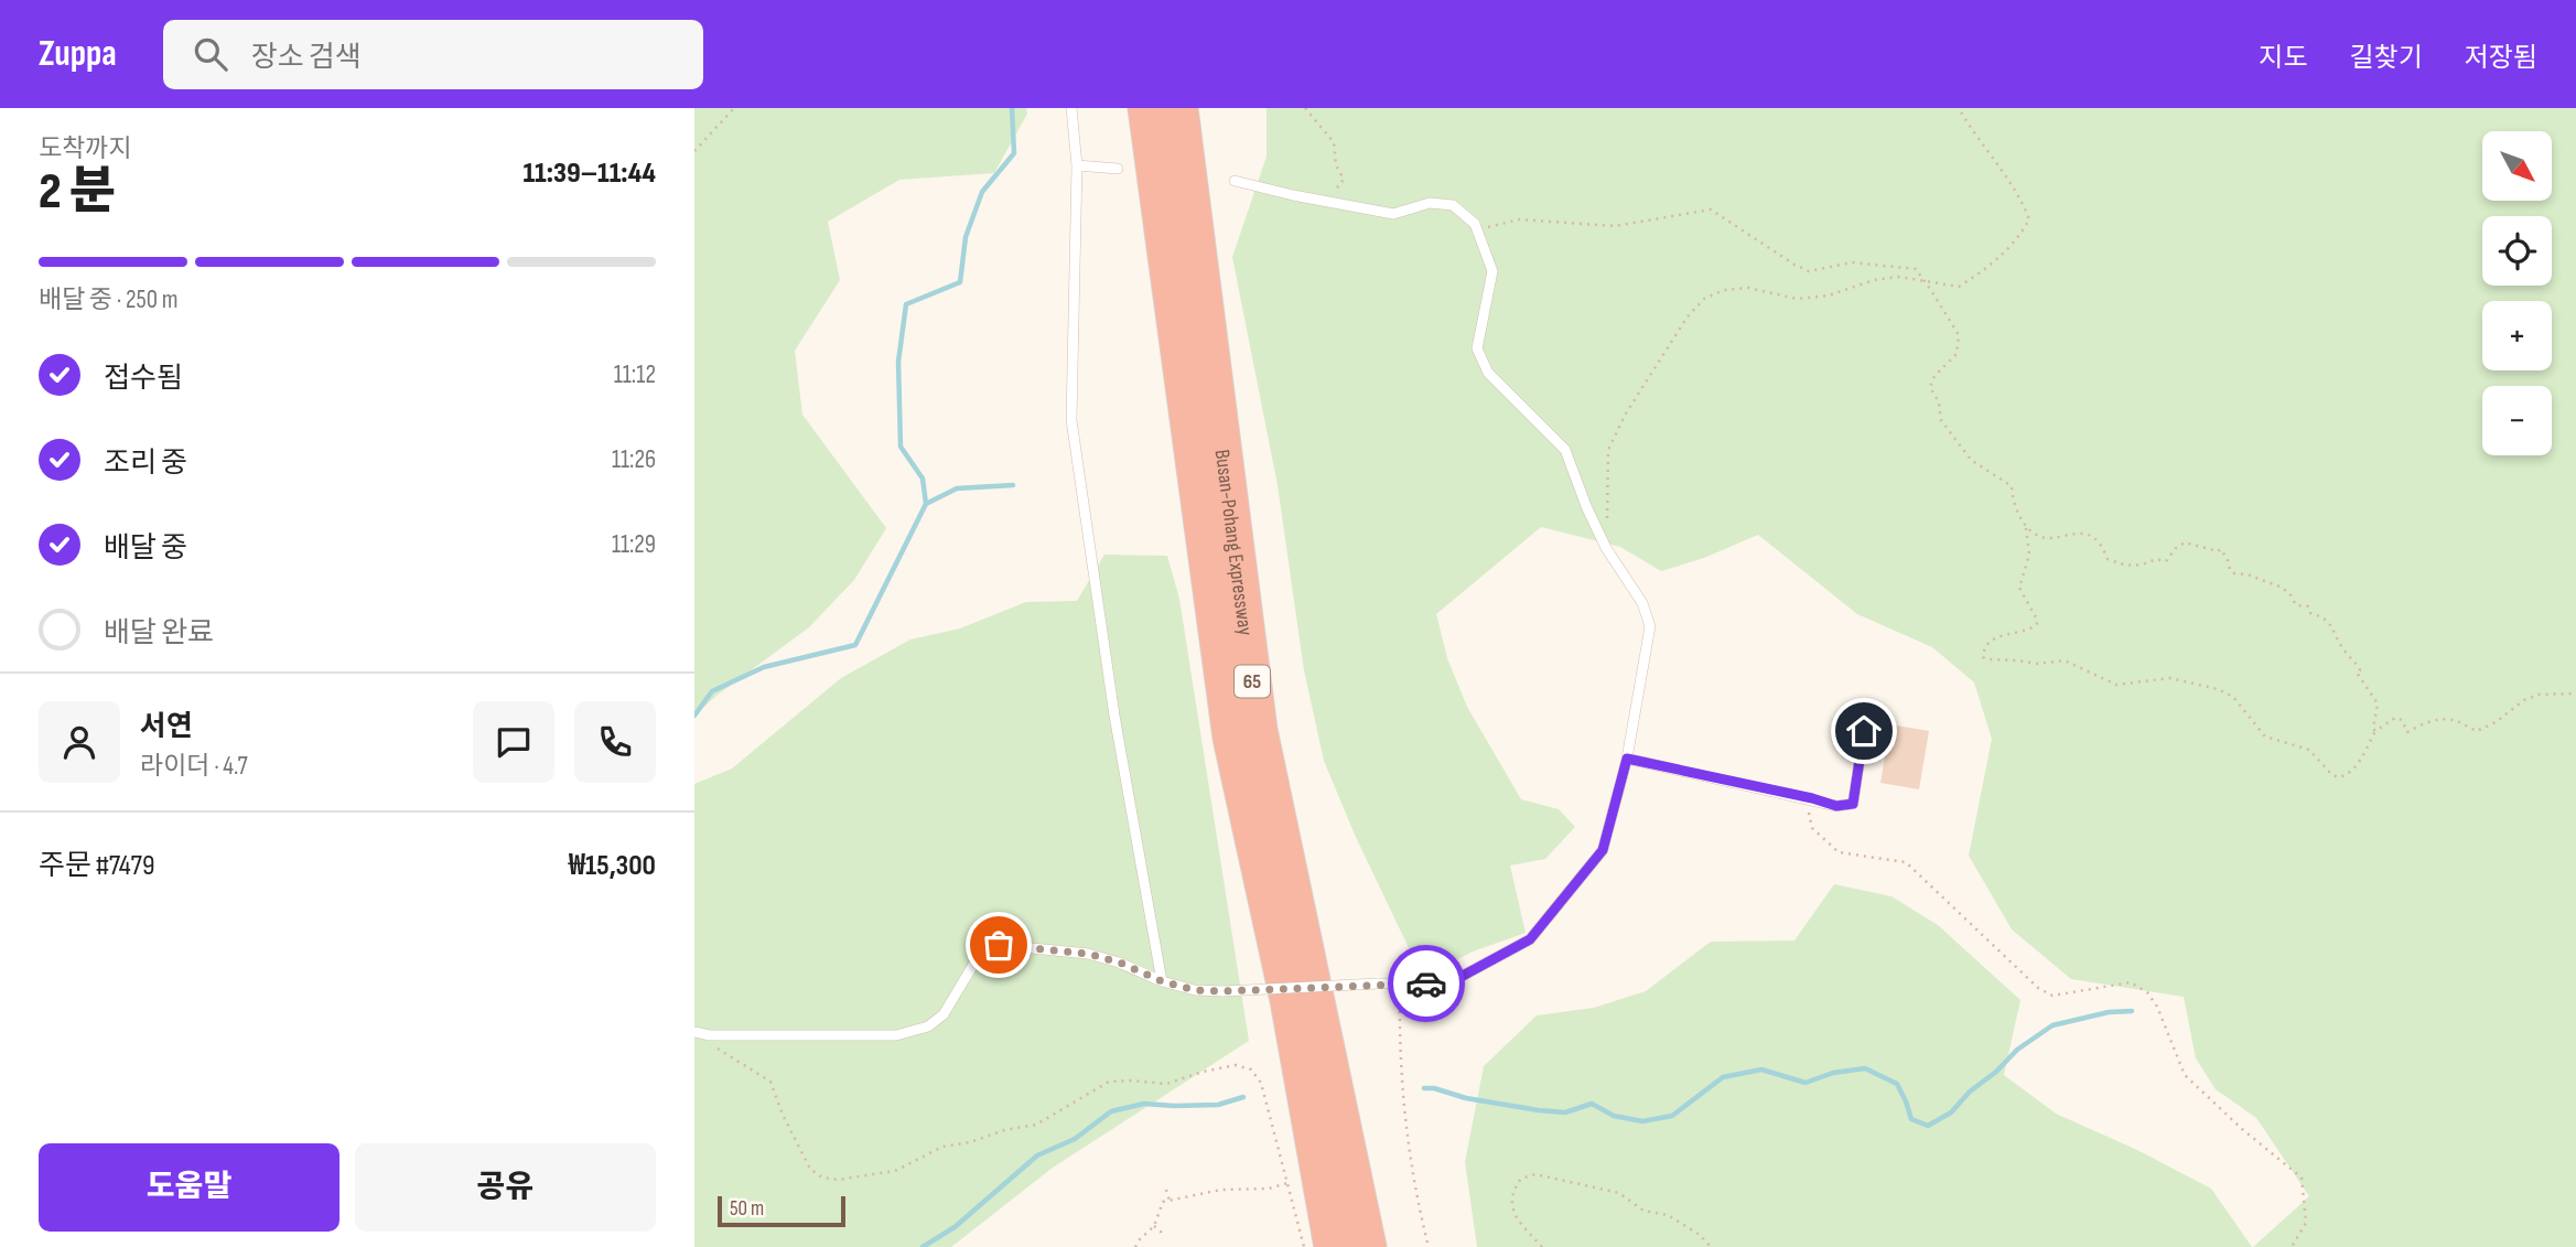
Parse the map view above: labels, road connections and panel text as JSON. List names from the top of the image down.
{
  "streets": {
    "highway": ["Busan-Pohang Expressway", "65"]
  },
  "scale_bar": "50 m",
  "north": "bottom right",
  "page": {
    "header": "Zuppa",
    "search": "장소 검색",
    "nav": ["지도", "길찾기", "저장됨"],
    "heading": ["2 분", "도착까지", "11:39–11:44"],
    "panel": [
      "서연",
      "라이더 · 4.7",
      "주문 #7479",
      "₩15,300"
    ],
    "map_buttons": ["+", "−"],
    "bar": "배달 중 · 250 m",
    "list": [
      ["접수됨", "11:12"],
      ["조리 중", "11:26"],
      ["배달 중", "11:29"],
      "배달 완료"
    ],
    "buttons": ["도움말", "공유"],
    "scale": "50 m"
  }
}
